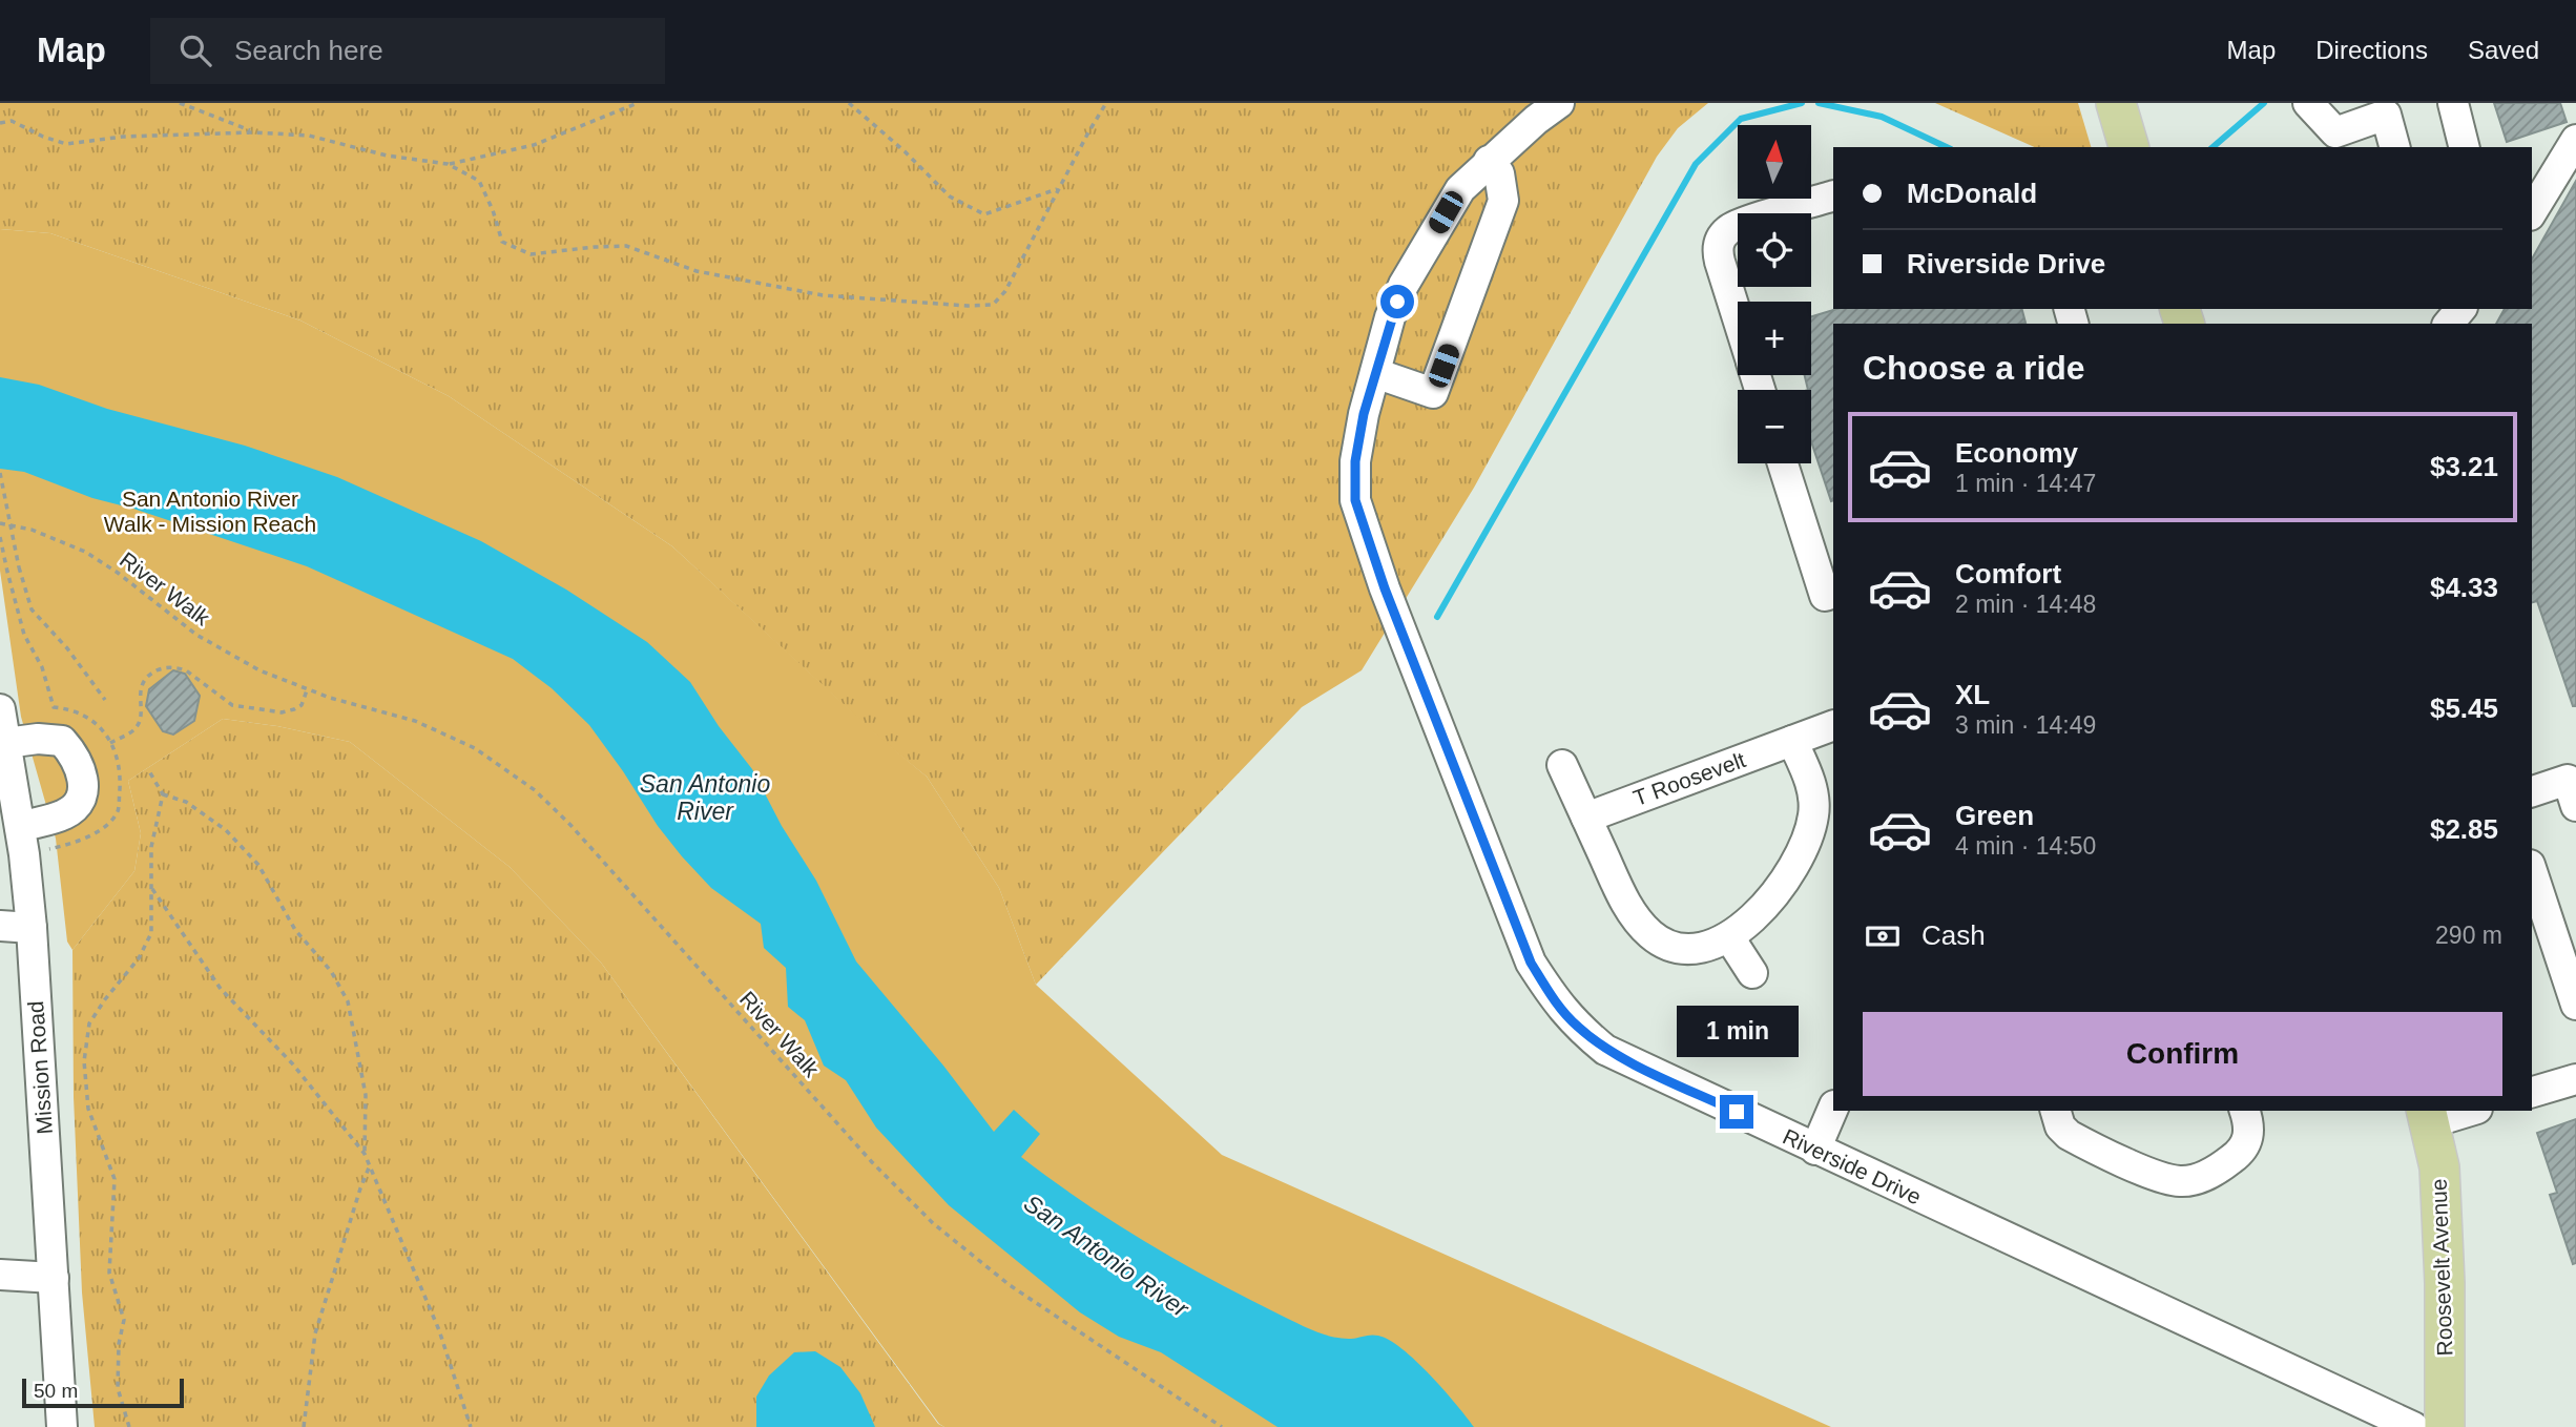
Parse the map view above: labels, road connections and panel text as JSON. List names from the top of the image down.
{
  "streets": {
    "main road": ["Roosevelt Avenue"],
    "street": ["T Roosevelt", "Mission Road", "Riverside Drive"],
    "path": ["River Walk"]
  },
  "water": ["San Antonio River"],
  "parks": ["San Antonio River Walk - Mission Reach"],
  "scale_bar": "50 m",
  "north": "top",
  "page": {
    "header": "Map",
    "search": "Search here",
    "nav": ["Map", "Directions", "Saved"],
    "map_buttons": ["+", "−"],
    "banner": ["McDonald", "Riverside Drive"],
    "heading": "Choose a ride",
    "list": [
      {
        "name": "Economy",
        "note": "1 min · 14:47",
        "value": "$3.21"
      },
      {
        "name": "Comfort",
        "note": "2 min · 14:48",
        "value": "$4.33"
      },
      {
        "name": "XL",
        "note": "3 min · 14:49",
        "value": "$5.45"
      },
      {
        "name": "Green",
        "note": "4 min · 14:50",
        "value": "$2.85"
      }
    ],
    "pay": ["Cash", "290 m"],
    "buttons": "Confirm",
    "bubble": "1 min",
    "scale": "50 m"
  }
}
